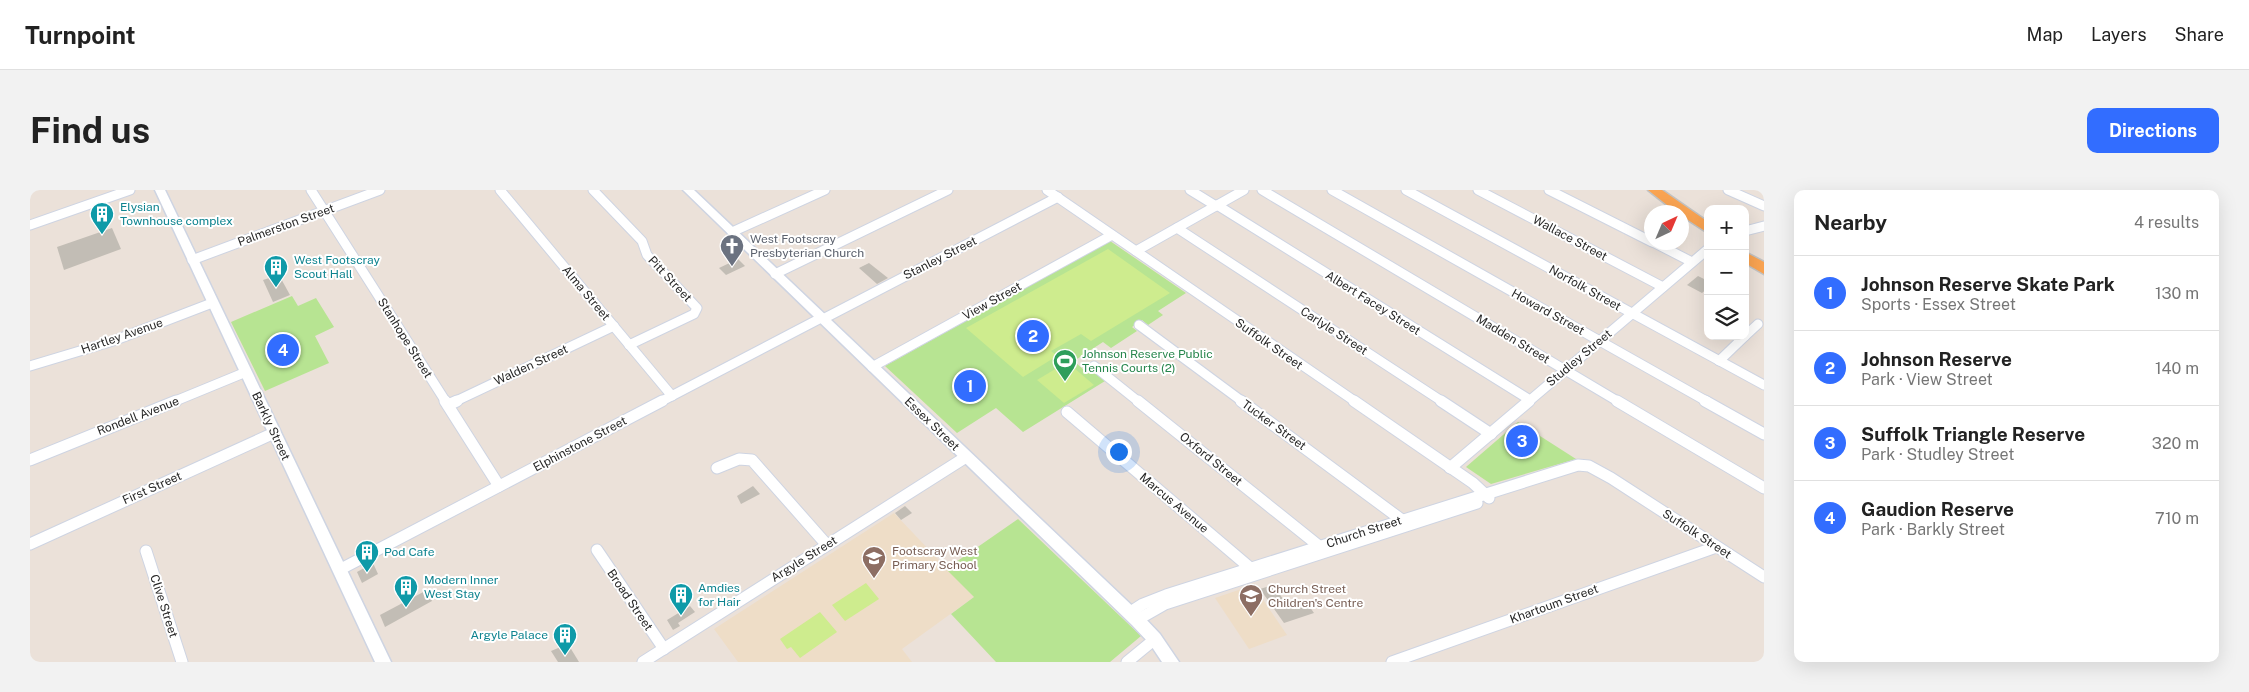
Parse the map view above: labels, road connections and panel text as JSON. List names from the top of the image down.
{
  "streets": {
    "street": [
      "Palmerston Street",
      "Wallace Street",
      "Stanley Street",
      "Pitt Street",
      "Norfolk Street",
      "Alma Street",
      "View Street",
      "Albert Facey Street",
      "Howard Street",
      "Carlyle Street",
      "Hartley Avenue",
      "Stanhope Street",
      "Madden Street",
      "Suffolk Street",
      "Studley Street",
      "Walden Street",
      "Rondell Avenue",
      "Essex Street",
      "Tucker Street",
      "Barkly Street",
      "Elphinstone Street",
      "Oxford Street",
      "First Street",
      "Marcus Avenue",
      "Church Street",
      "Argyle Street",
      "Broad Street",
      "Khartoum Street",
      "Clive Street"
    ]
  },
  "crossings": [
    ["Palmerston Street", "Stanhope Street"],
    ["Palmerston Street", "Barkly Street"],
    ["Wallace Street", "Studley Street"],
    ["Stanley Street", "Suffolk Street"],
    ["Stanley Street", "Essex Street"],
    ["Stanley Street", "Elphinstone Street"],
    ["Pitt Street", "Alma Street"],
    ["Norfolk Street", "Studley Street"],
    ["Alma Street", "Walden Street"],
    ["Alma Street", "Elphinstone Street"],
    ["View Street", "Suffolk Street"],
    ["View Street", "Essex Street"],
    ["Albert Facey Street", "Studley Street"],
    ["Howard Street", "Studley Street"],
    ["Carlyle Street", "Studley Street"],
    ["Hartley Avenue", "Barkly Street"],
    ["Stanhope Street", "Walden Street"],
    ["Stanhope Street", "Elphinstone Street"],
    ["Madden Street", "Studley Street"],
    ["Suffolk Street", "Studley Street"],
    ["Suffolk Street", "Church Street"],
    ["Suffolk Street", "Khartoum Street"],
    ["Rondell Avenue", "Barkly Street"],
    ["Essex Street", "Elphinstone Street"],
    ["Essex Street", "Church Street"],
    ["Essex Street", "Argyle Street"],
    ["Tucker Street", "Church Street"],
    ["Barkly Street", "Elphinstone Street"],
    ["Barkly Street", "First Street"],
    ["Oxford Street", "Church Street"],
    ["Marcus Avenue", "Church Street"],
    ["Argyle Street", "Broad Street"]
  ],
  "places": {
    "building": [
      "Elysian Townhouse complex",
      "West Footscray Scout Hall",
      "Pod Cafe",
      "Modern Inner West Stay",
      "Amdies for Hair",
      "Argyle Palace"
    ],
    "church": ["West Footscray Presbyterian Church"],
    "sports": ["Johnson Reserve Public Tennis Courts (2)"],
    "school or university": ["Footscray West Primary School", "Church Street Children's Centre"]
  },
  "north": "top right",
  "page": {
    "header": "Turnpoint",
    "nav": ["Map", "Layers", "Share"],
    "buttons": "Directions",
    "title": "Find us",
    "heading": ["Nearby", "4 results"],
    "map_buttons": ["+", "−"],
    "list": [
      {
        "mark": "1",
        "name": "Johnson Reserve Skate Park",
        "note": "Sports · Essex Street",
        "value": "130 m"
      },
      {
        "mark": "2",
        "name": "Johnson Reserve",
        "note": "Park · View Street",
        "value": "140 m"
      },
      {
        "mark": "3",
        "name": "Suffolk Triangle Reserve",
        "note": "Park · Studley Street",
        "value": "320 m"
      },
      {
        "mark": "4",
        "name": "Gaudion Reserve",
        "note": "Park · Barkly Street",
        "value": "710 m"
      }
    ],
    "pins": [
      "2",
      "4",
      "1",
      "3"
    ]
  }
}
